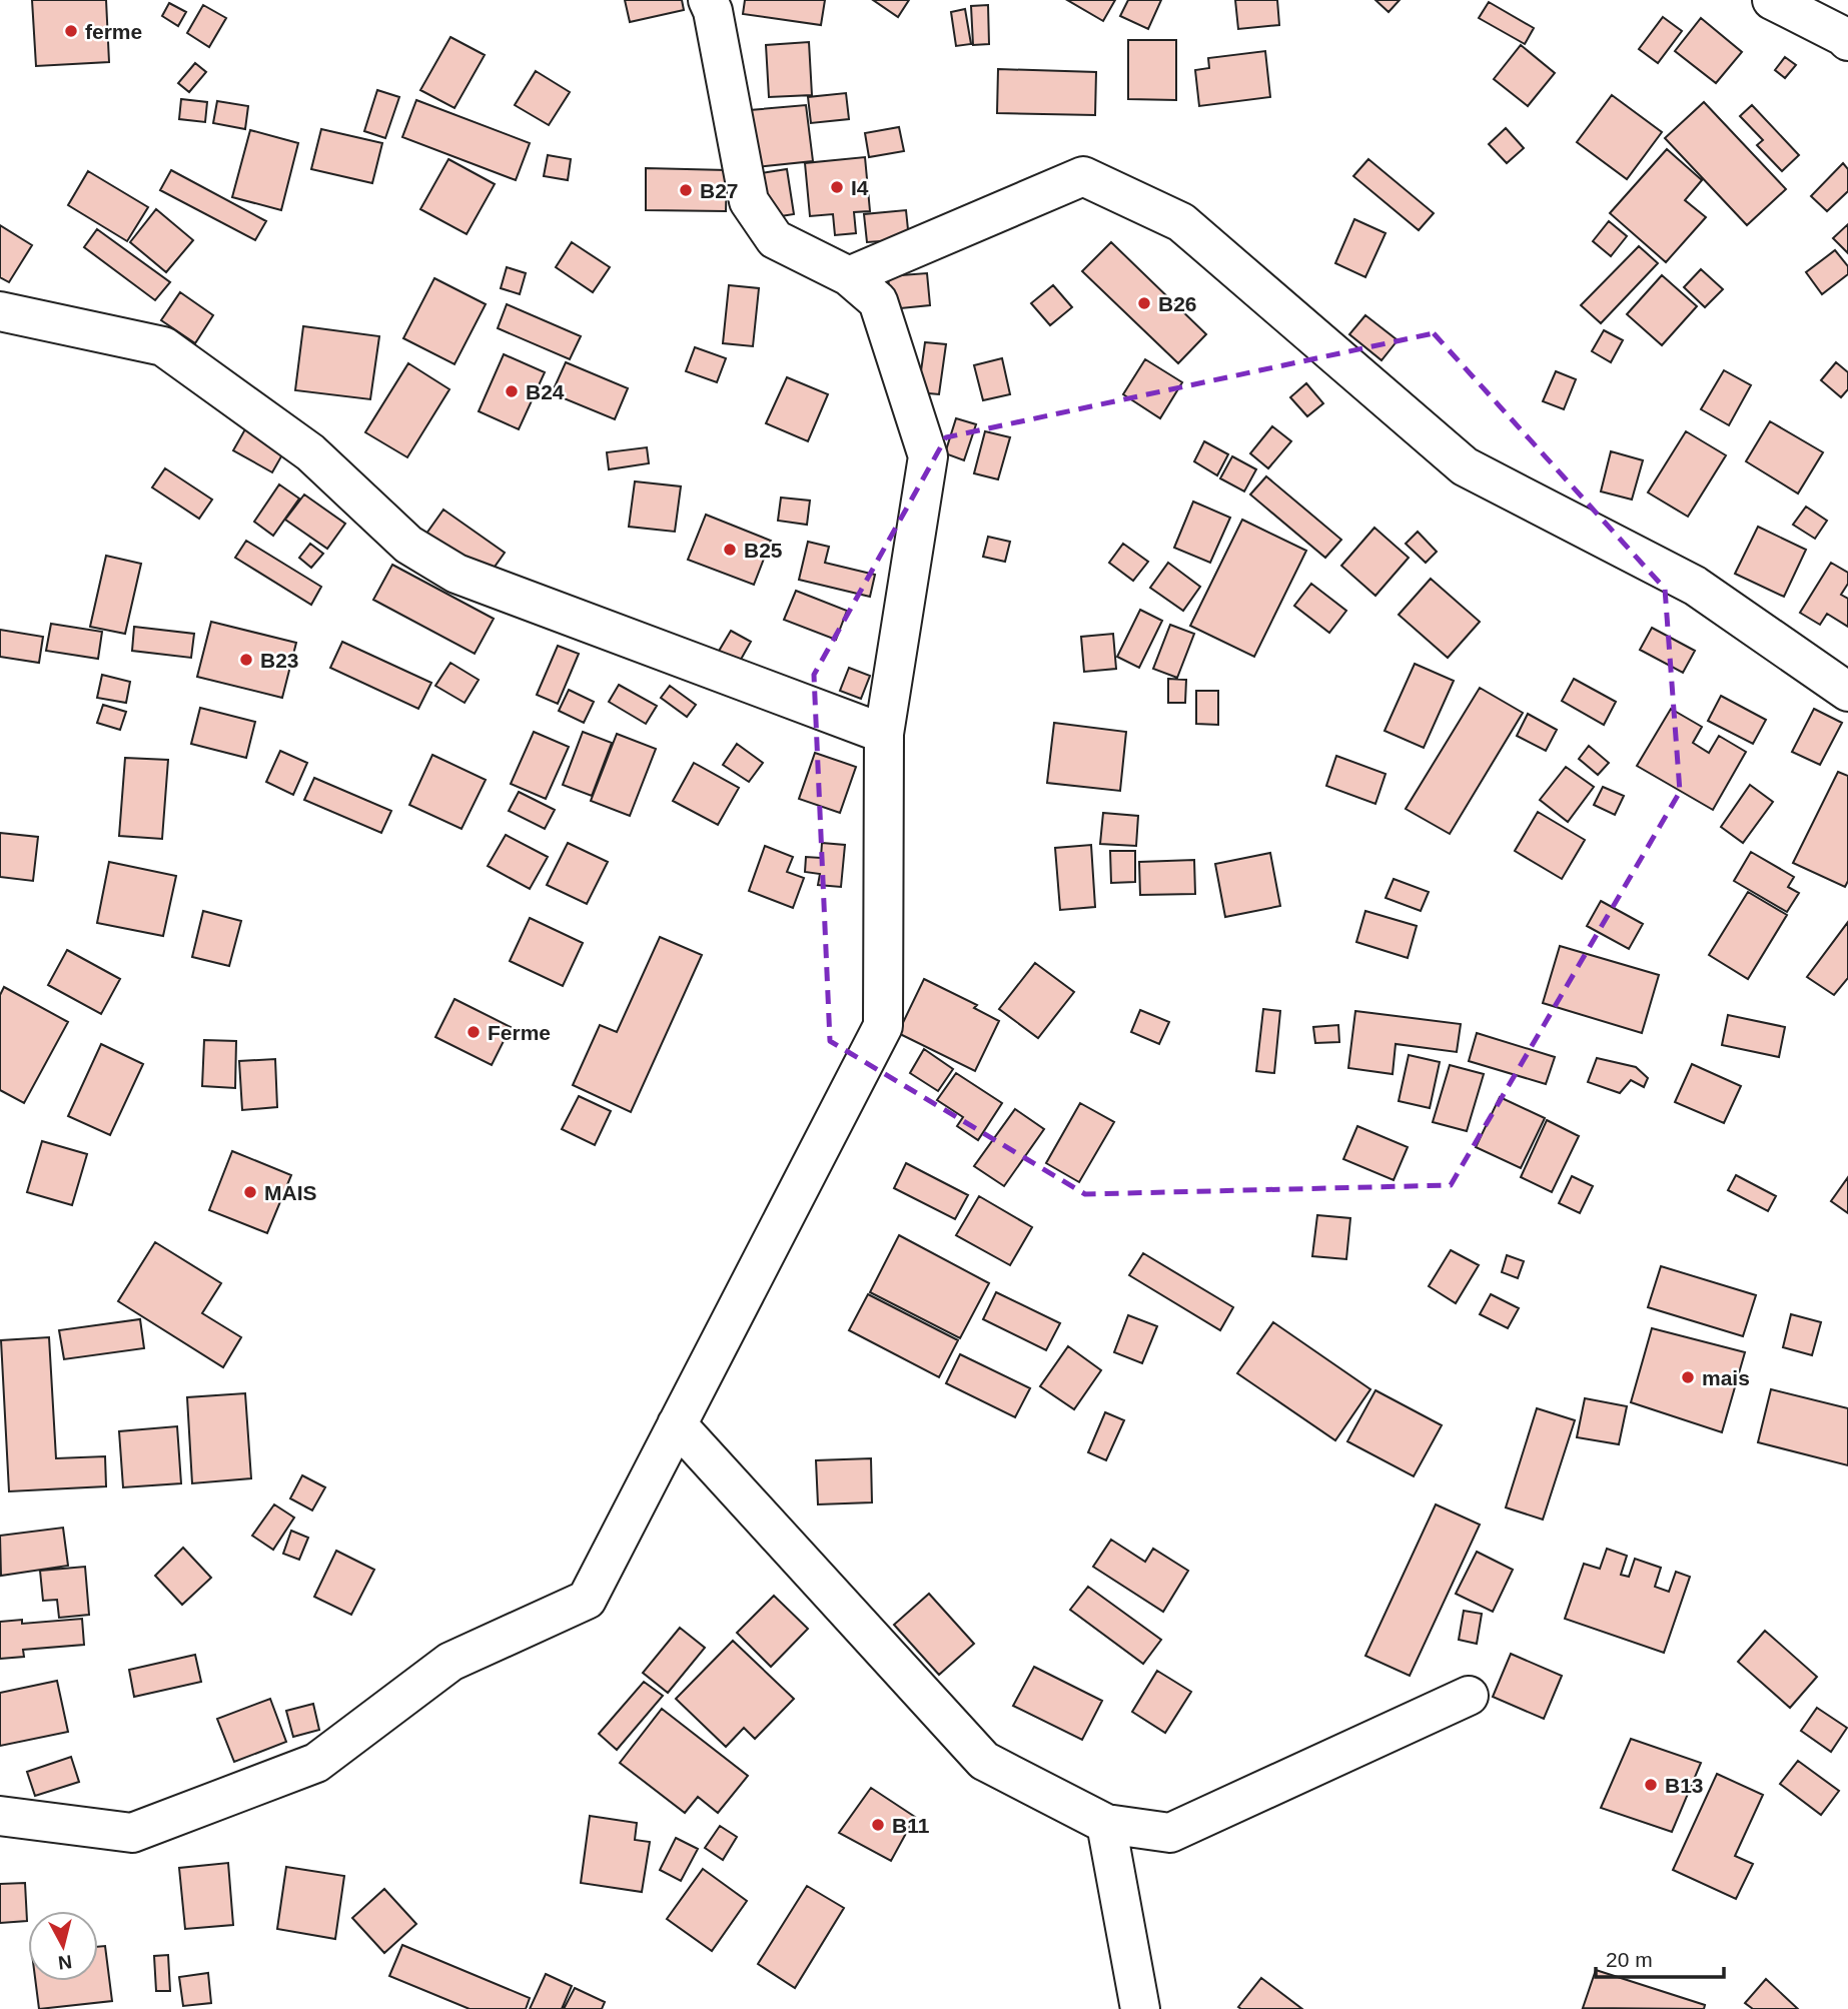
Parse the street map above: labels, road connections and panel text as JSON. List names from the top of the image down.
{
  "places": [
    "ferme",
    "I4",
    "B27",
    "B26",
    "B24",
    "B25",
    "B23",
    "Ferme",
    "MAIS",
    "mais",
    "B13",
    "B11"
  ],
  "scale_bar": "20 m",
  "north": "bottom"
}
